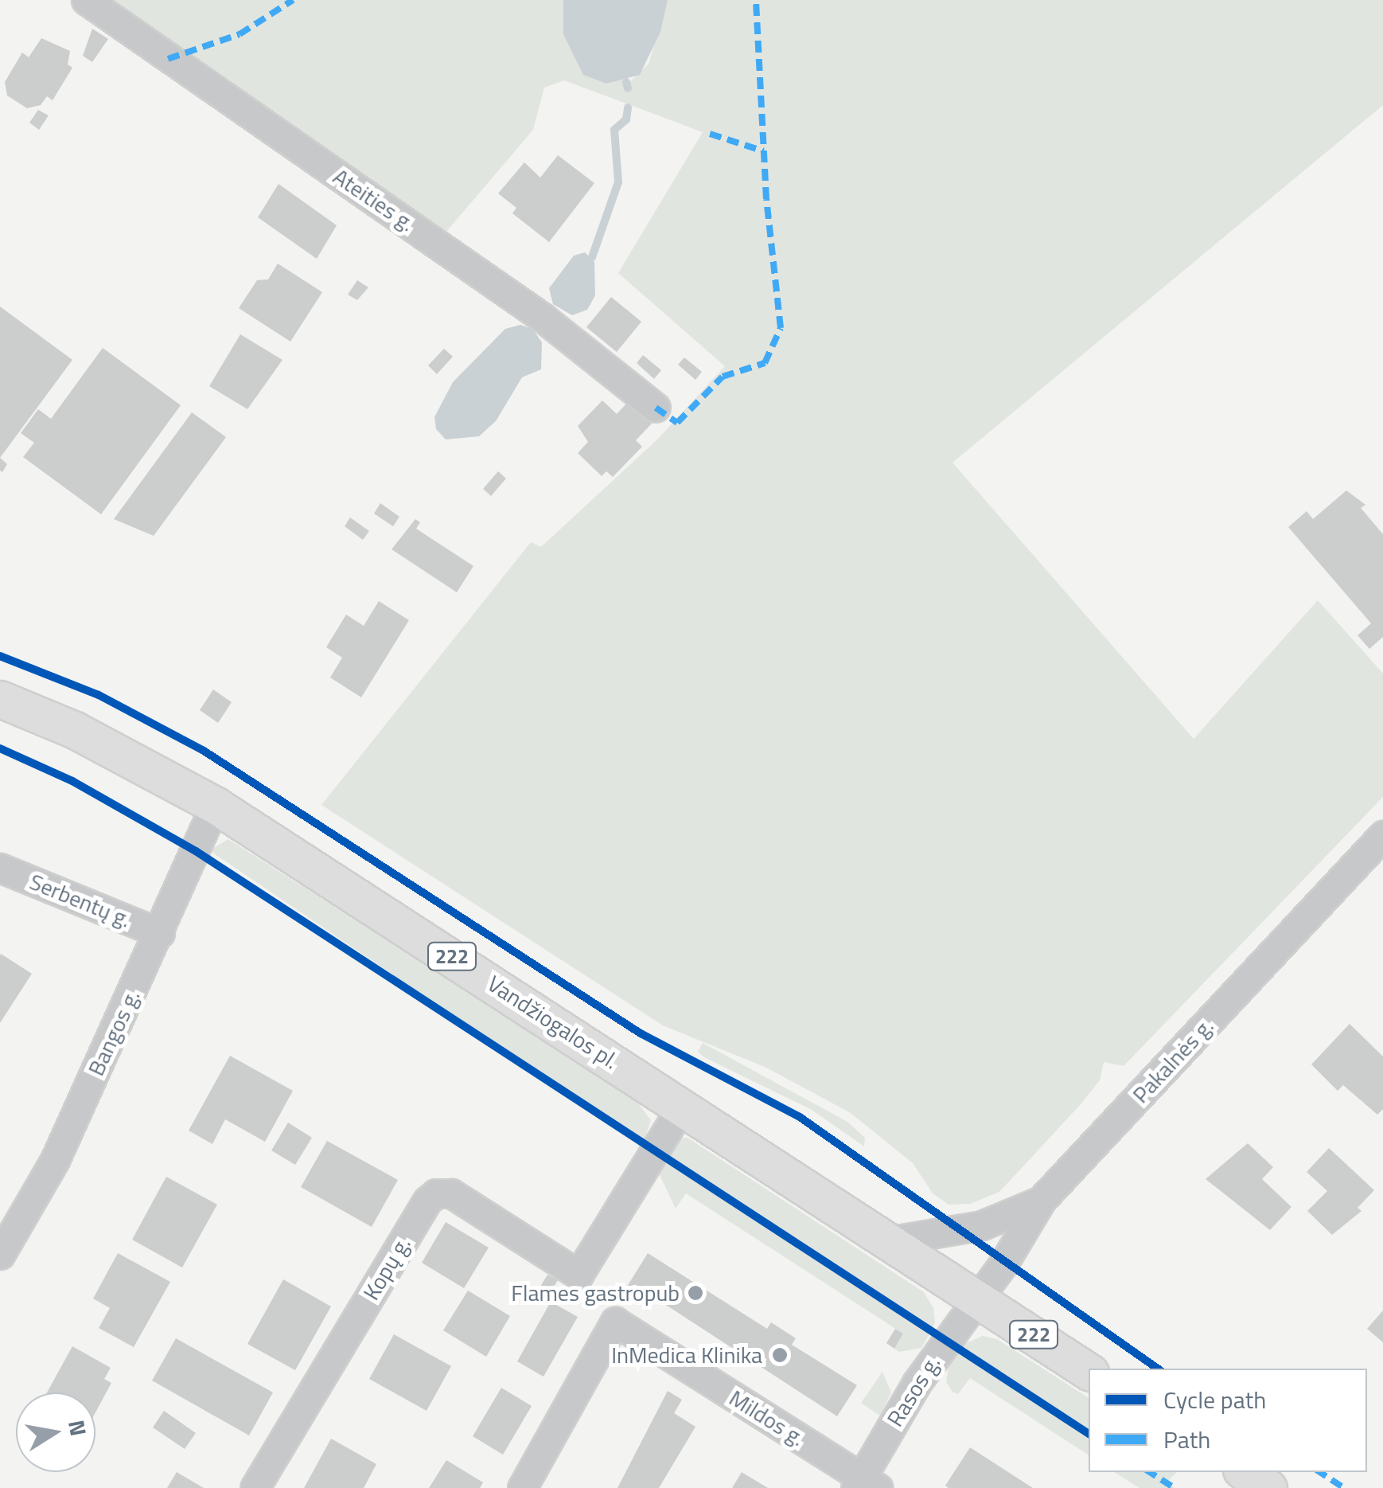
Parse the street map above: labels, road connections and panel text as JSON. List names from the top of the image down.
{
  "streets": {
    "main road": ["222", "Vandžiogalos pl."],
    "street": [
      "Ateities g.",
      "Serbentų g.",
      "Bangos g.",
      "Pakalnės g.",
      "Kopų g.",
      "Rasos g.",
      "Mildos g."
    ]
  },
  "crossings": [
    ["Serbentų g.", "Bangos g."],
    ["Vandžiogalos pl.", "Bangos g."],
    ["Vandžiogalos pl.", "Pakalnės g."],
    ["Vandžiogalos pl.", "Kopų g."],
    ["Vandžiogalos pl.", "Rasos g."],
    ["Pakalnės g.", "Rasos g."],
    ["Rasos g.", "Mildos g."]
  ],
  "places": ["Flames gastropub", "InMedica Klinika"],
  "legend": ["Cycle path", "Path"],
  "north": "right"
}
